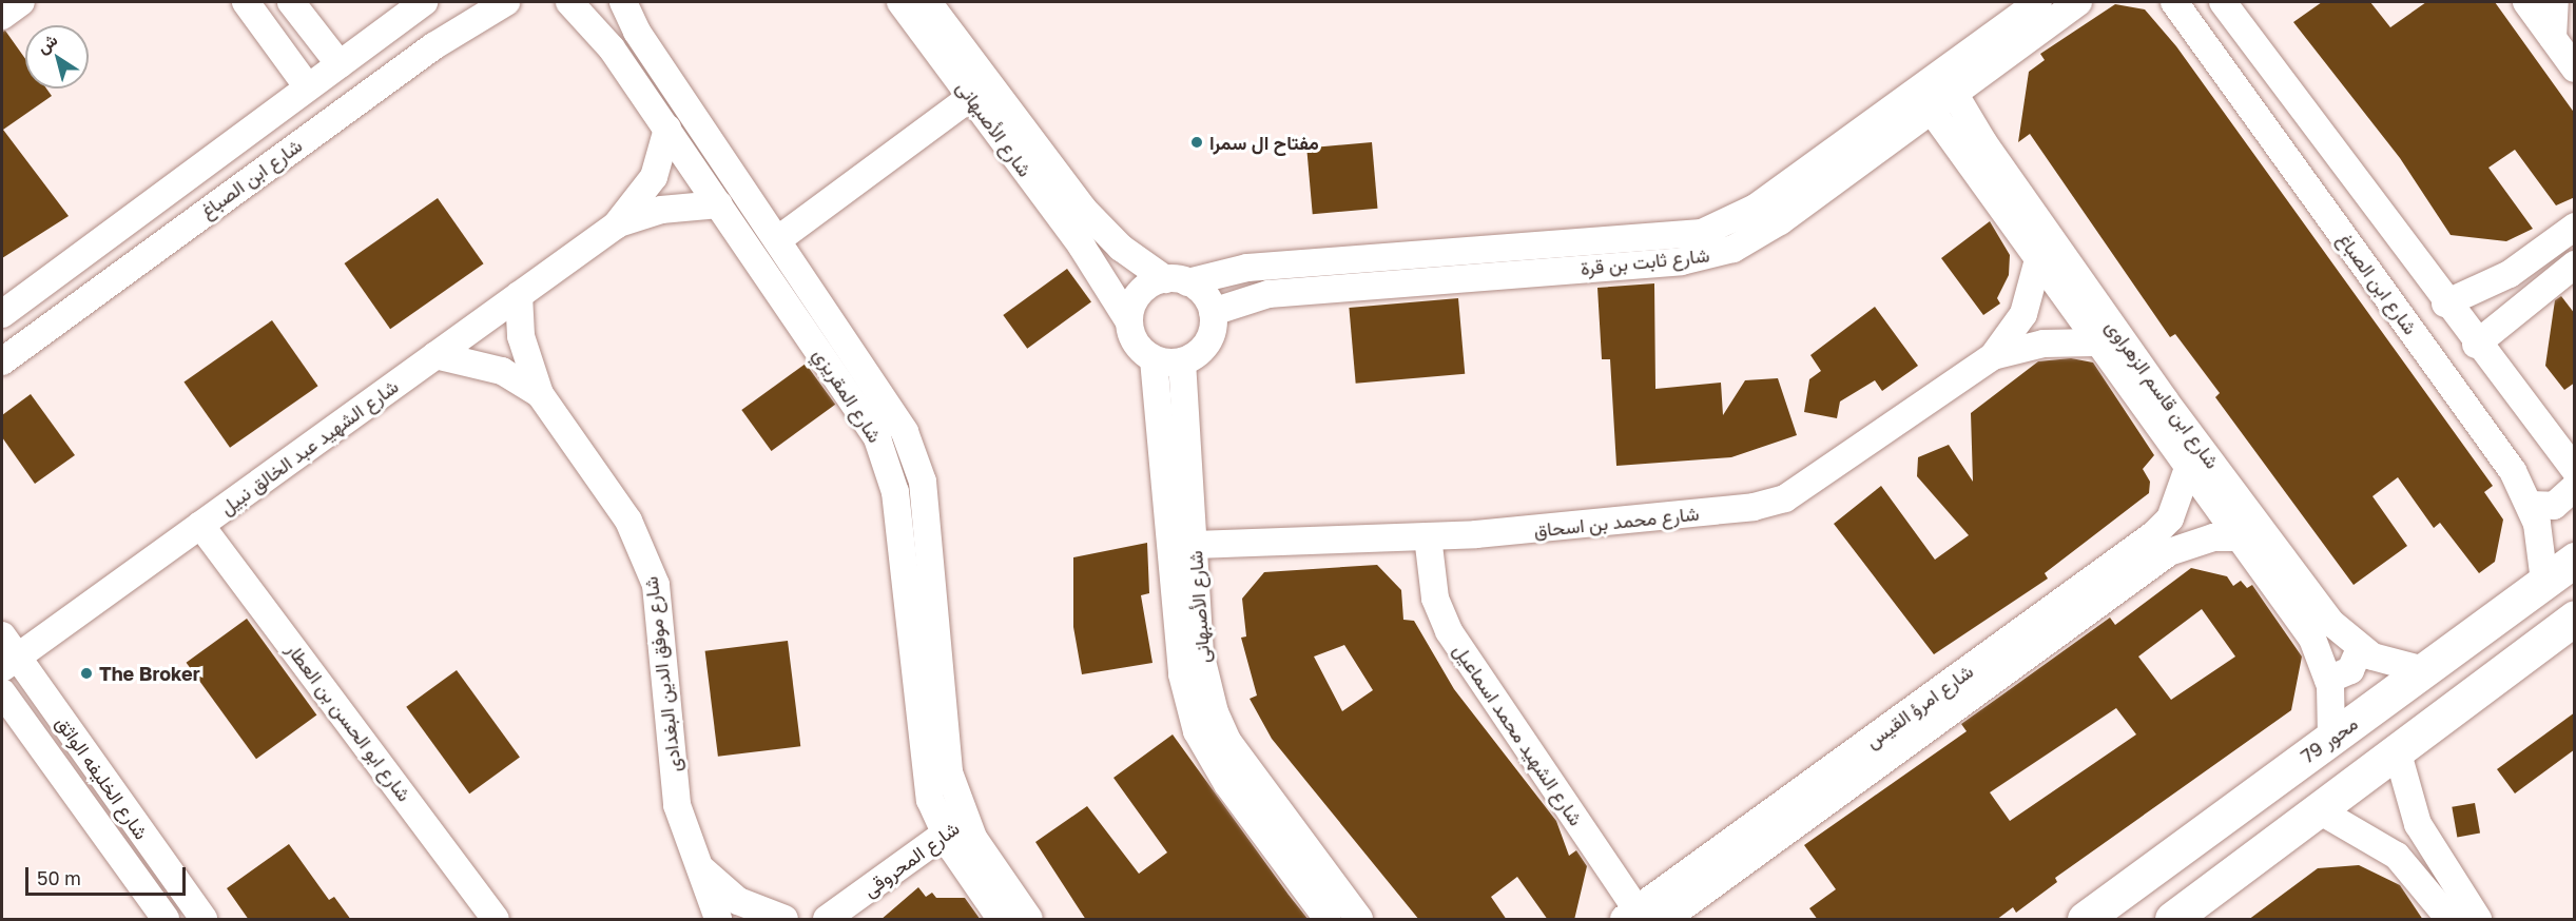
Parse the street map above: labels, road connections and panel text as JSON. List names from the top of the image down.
{
  "streets": {
    "main road": ["محور 79"],
    "street": [
      "شارع الأصبهانى",
      "شارع ابن الصباغ",
      "شارع ثابت بن قرة",
      "شارع ابن قاسم الزهراوى",
      "شارع المقريزي",
      "شارع الشهيد عبد الخالق نبيل",
      "شارع محمد بن اسحاق",
      "شارع موفق الدين البغدادى",
      "شارع امرؤ القيس",
      "شارع ابو الحسن بن العطار",
      "شارع الشهيد محمد اسماعيل",
      "شارع الخليفه الواثق",
      "شارع المحروقى"
    ]
  },
  "crossings": [
    ["شارع الأصبهانى", "شارع ثابت بن قرة"],
    ["شارع الأصبهانى", "شارع محمد بن اسحاق"],
    ["شارع ابن الصباغ", "محور 79"],
    ["شارع ثابت بن قرة", "شارع ابن قاسم الزهراوى"],
    ["شارع ابن قاسم الزهراوى", "شارع محمد بن اسحاق"],
    ["شارع ابن قاسم الزهراوى", "شارع امرؤ القيس"],
    ["شارع ابن قاسم الزهراوى", "محور 79"],
    ["شارع المقريزي", "شارع الشهيد عبد الخالق نبيل"],
    ["شارع المقريزي", "شارع المحروقى"],
    ["شارع الشهيد عبد الخالق نبيل", "شارع موفق الدين البغدادى"],
    ["شارع الشهيد عبد الخالق نبيل", "شارع ابو الحسن بن العطار"],
    ["شارع الشهيد عبد الخالق نبيل", "شارع الخليفه الواثق"],
    ["شارع محمد بن اسحاق", "شارع الشهيد محمد اسماعيل"],
    ["شارع امرؤ القيس", "شارع الشهيد محمد اسماعيل"]
  ],
  "places": ["مفتاح ال سمرا", "The Broker"],
  "scale_bar": "50 m",
  "north": "top left"
}
